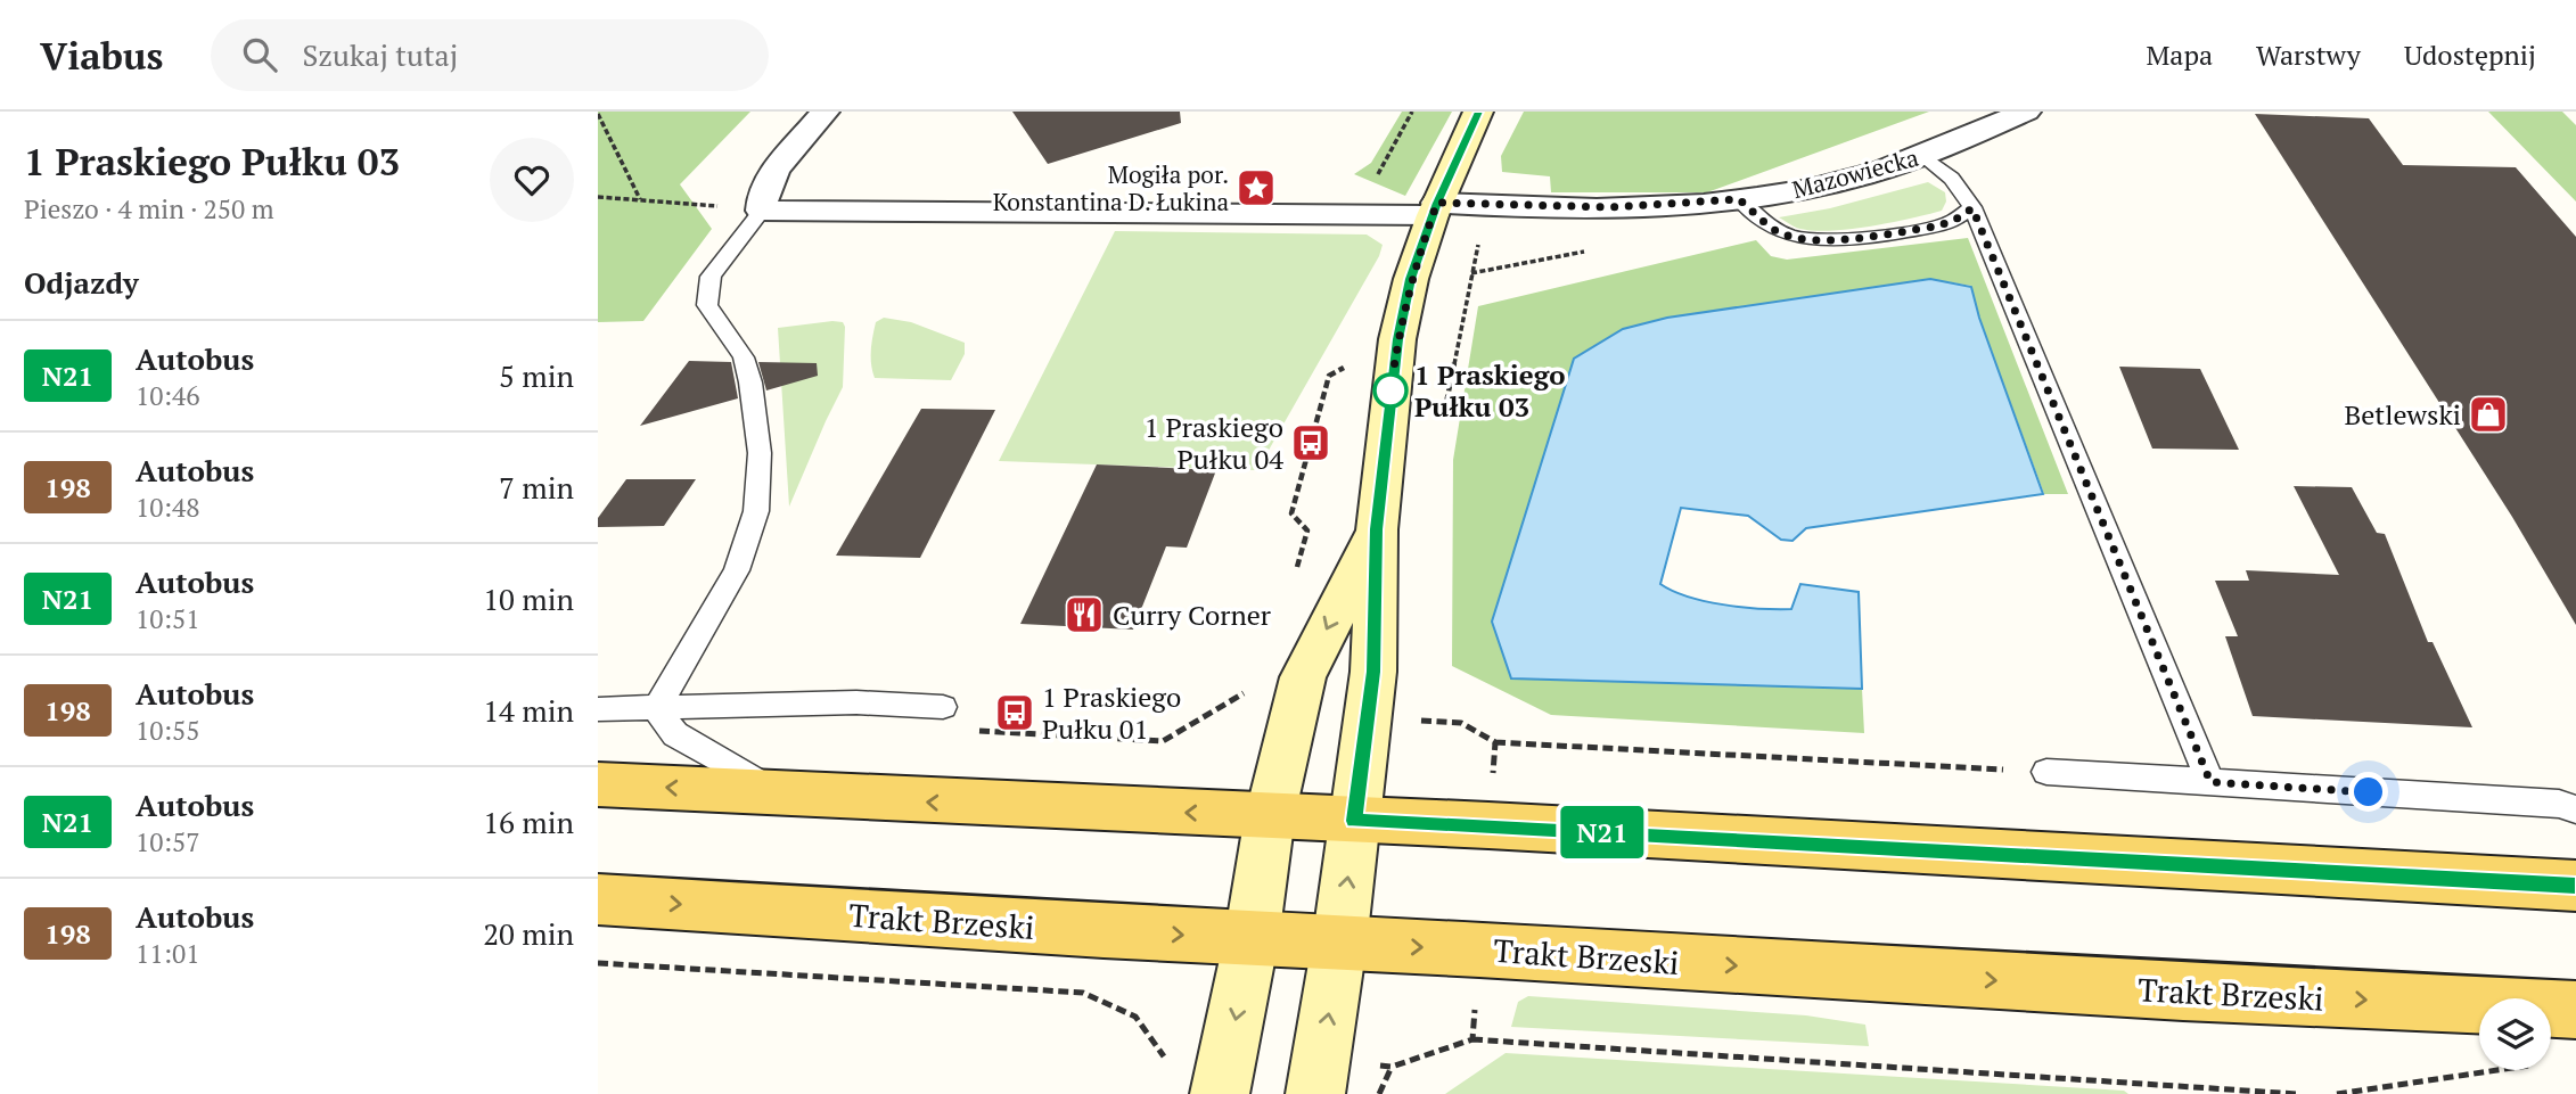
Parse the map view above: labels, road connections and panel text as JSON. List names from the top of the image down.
{
  "streets": {
    "main road": ["Trakt Brzeski"],
    "street": ["Mazowiecka"]
  },
  "places": {
    "place": ["Mogiła por. Konstantina D. Łukina"],
    "other": ["1 Praskiego Pułku 03"],
    "shop": ["Betlewski"],
    "bus stop": ["1 Praskiego Pułku 04", "1 Praskiego Pułku 01"],
    "restaurant": ["Curry Corner"]
  },
  "lines": ["bus line N21"],
  "page": {
    "header": "Viabus",
    "search": "Szukaj tutaj",
    "nav": ["Mapa", "Warstwy", "Udostępnij"],
    "heading": [
      ["1 Praskiego Pułku 03", "Pieszo · 4 min · 250 m"],
      "Odjazdy"
    ],
    "on_map": "N21",
    "list": [
      {
        "mark": "N21",
        "name": "Autobus",
        "note": "10:46",
        "value": "5 min"
      },
      {
        "mark": "198",
        "name": "Autobus",
        "note": "10:48",
        "value": "7 min"
      },
      {
        "mark": "N21",
        "name": "Autobus",
        "note": "10:51",
        "value": "10 min"
      },
      {
        "mark": "198",
        "name": "Autobus",
        "note": "10:55",
        "value": "14 min"
      },
      {
        "mark": "N21",
        "name": "Autobus",
        "note": "10:57",
        "value": "16 min"
      },
      {
        "mark": "198",
        "name": "Autobus",
        "note": "11:01",
        "value": "20 min"
      }
    ]
  }
}
